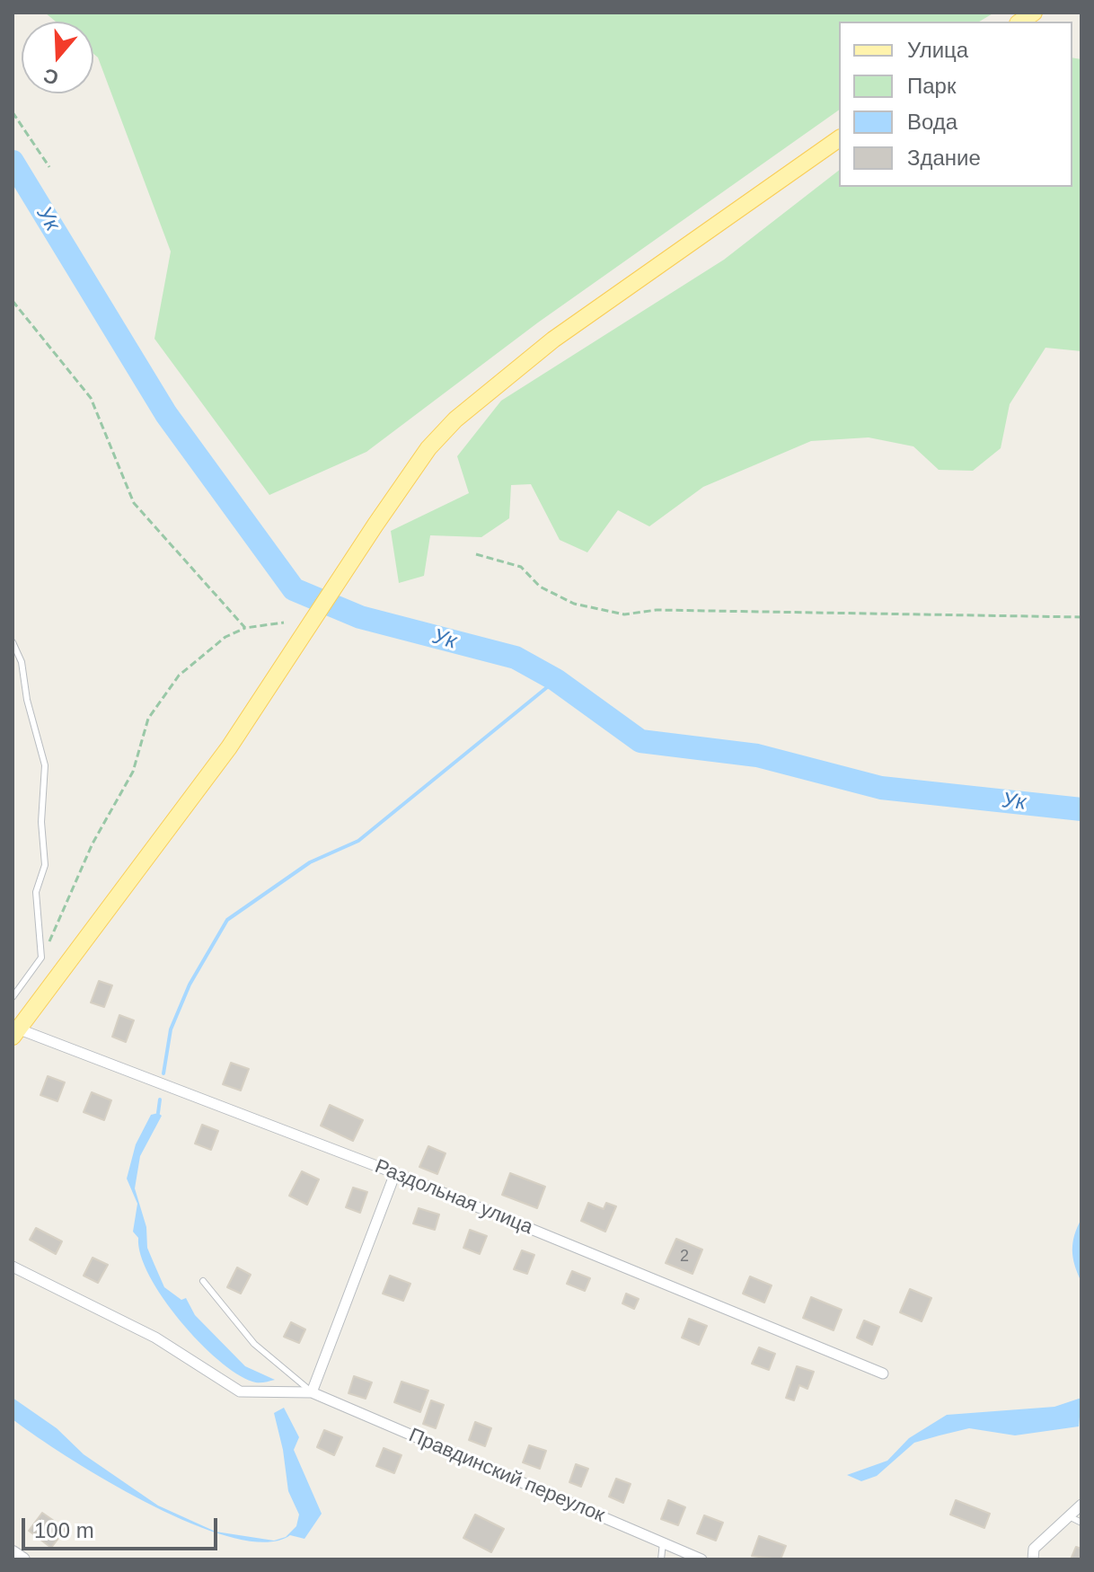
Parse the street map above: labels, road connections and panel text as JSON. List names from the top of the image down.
{
  "streets": {
    "street": ["Раздольная улица", "Правдинский переулок"]
  },
  "water": ["Ук"],
  "house_numbers": ["2"],
  "legend": [
    "Улица",
    "Парк",
    "Вода",
    "Здание"
  ],
  "scale_bar": "100 m",
  "north": "bottom"
}
